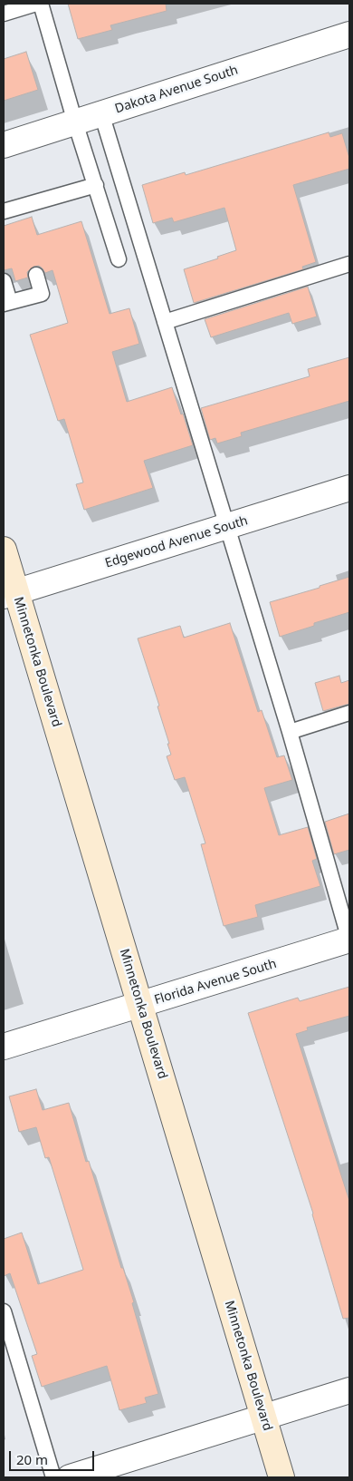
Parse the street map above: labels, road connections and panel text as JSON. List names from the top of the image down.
{
  "streets": {
    "main road": ["Minnetonka Boulevard"],
    "street": ["Dakota Avenue South", "Edgewood Avenue South", "Florida Avenue South"]
  },
  "crossings": [
    ["Edgewood Avenue South", "Minnetonka Boulevard"],
    ["Minnetonka Boulevard", "Florida Avenue South"]
  ],
  "scale_bar": "20 m"
}
